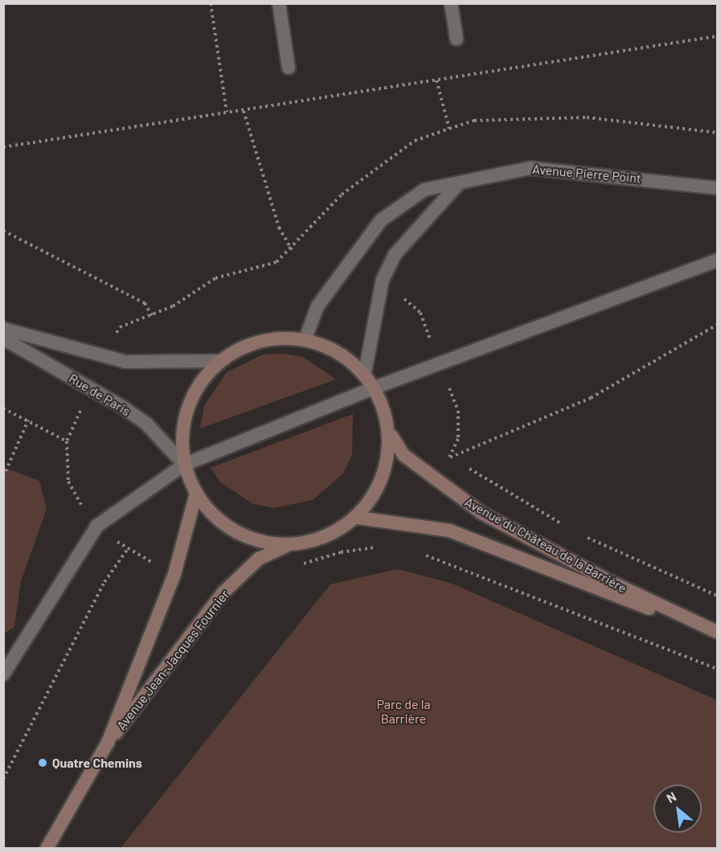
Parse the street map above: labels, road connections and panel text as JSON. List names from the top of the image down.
{
  "streets": {
    "main road": ["Avenue du Château de la Barrière", "Avenue Jean-Jacques Fournier"],
    "street": ["Avenue Pierre Point", "Rue de Paris"]
  },
  "parks": ["Parc de la Barrière"],
  "places": ["Quatre Chemins"],
  "north": "top left"
}
